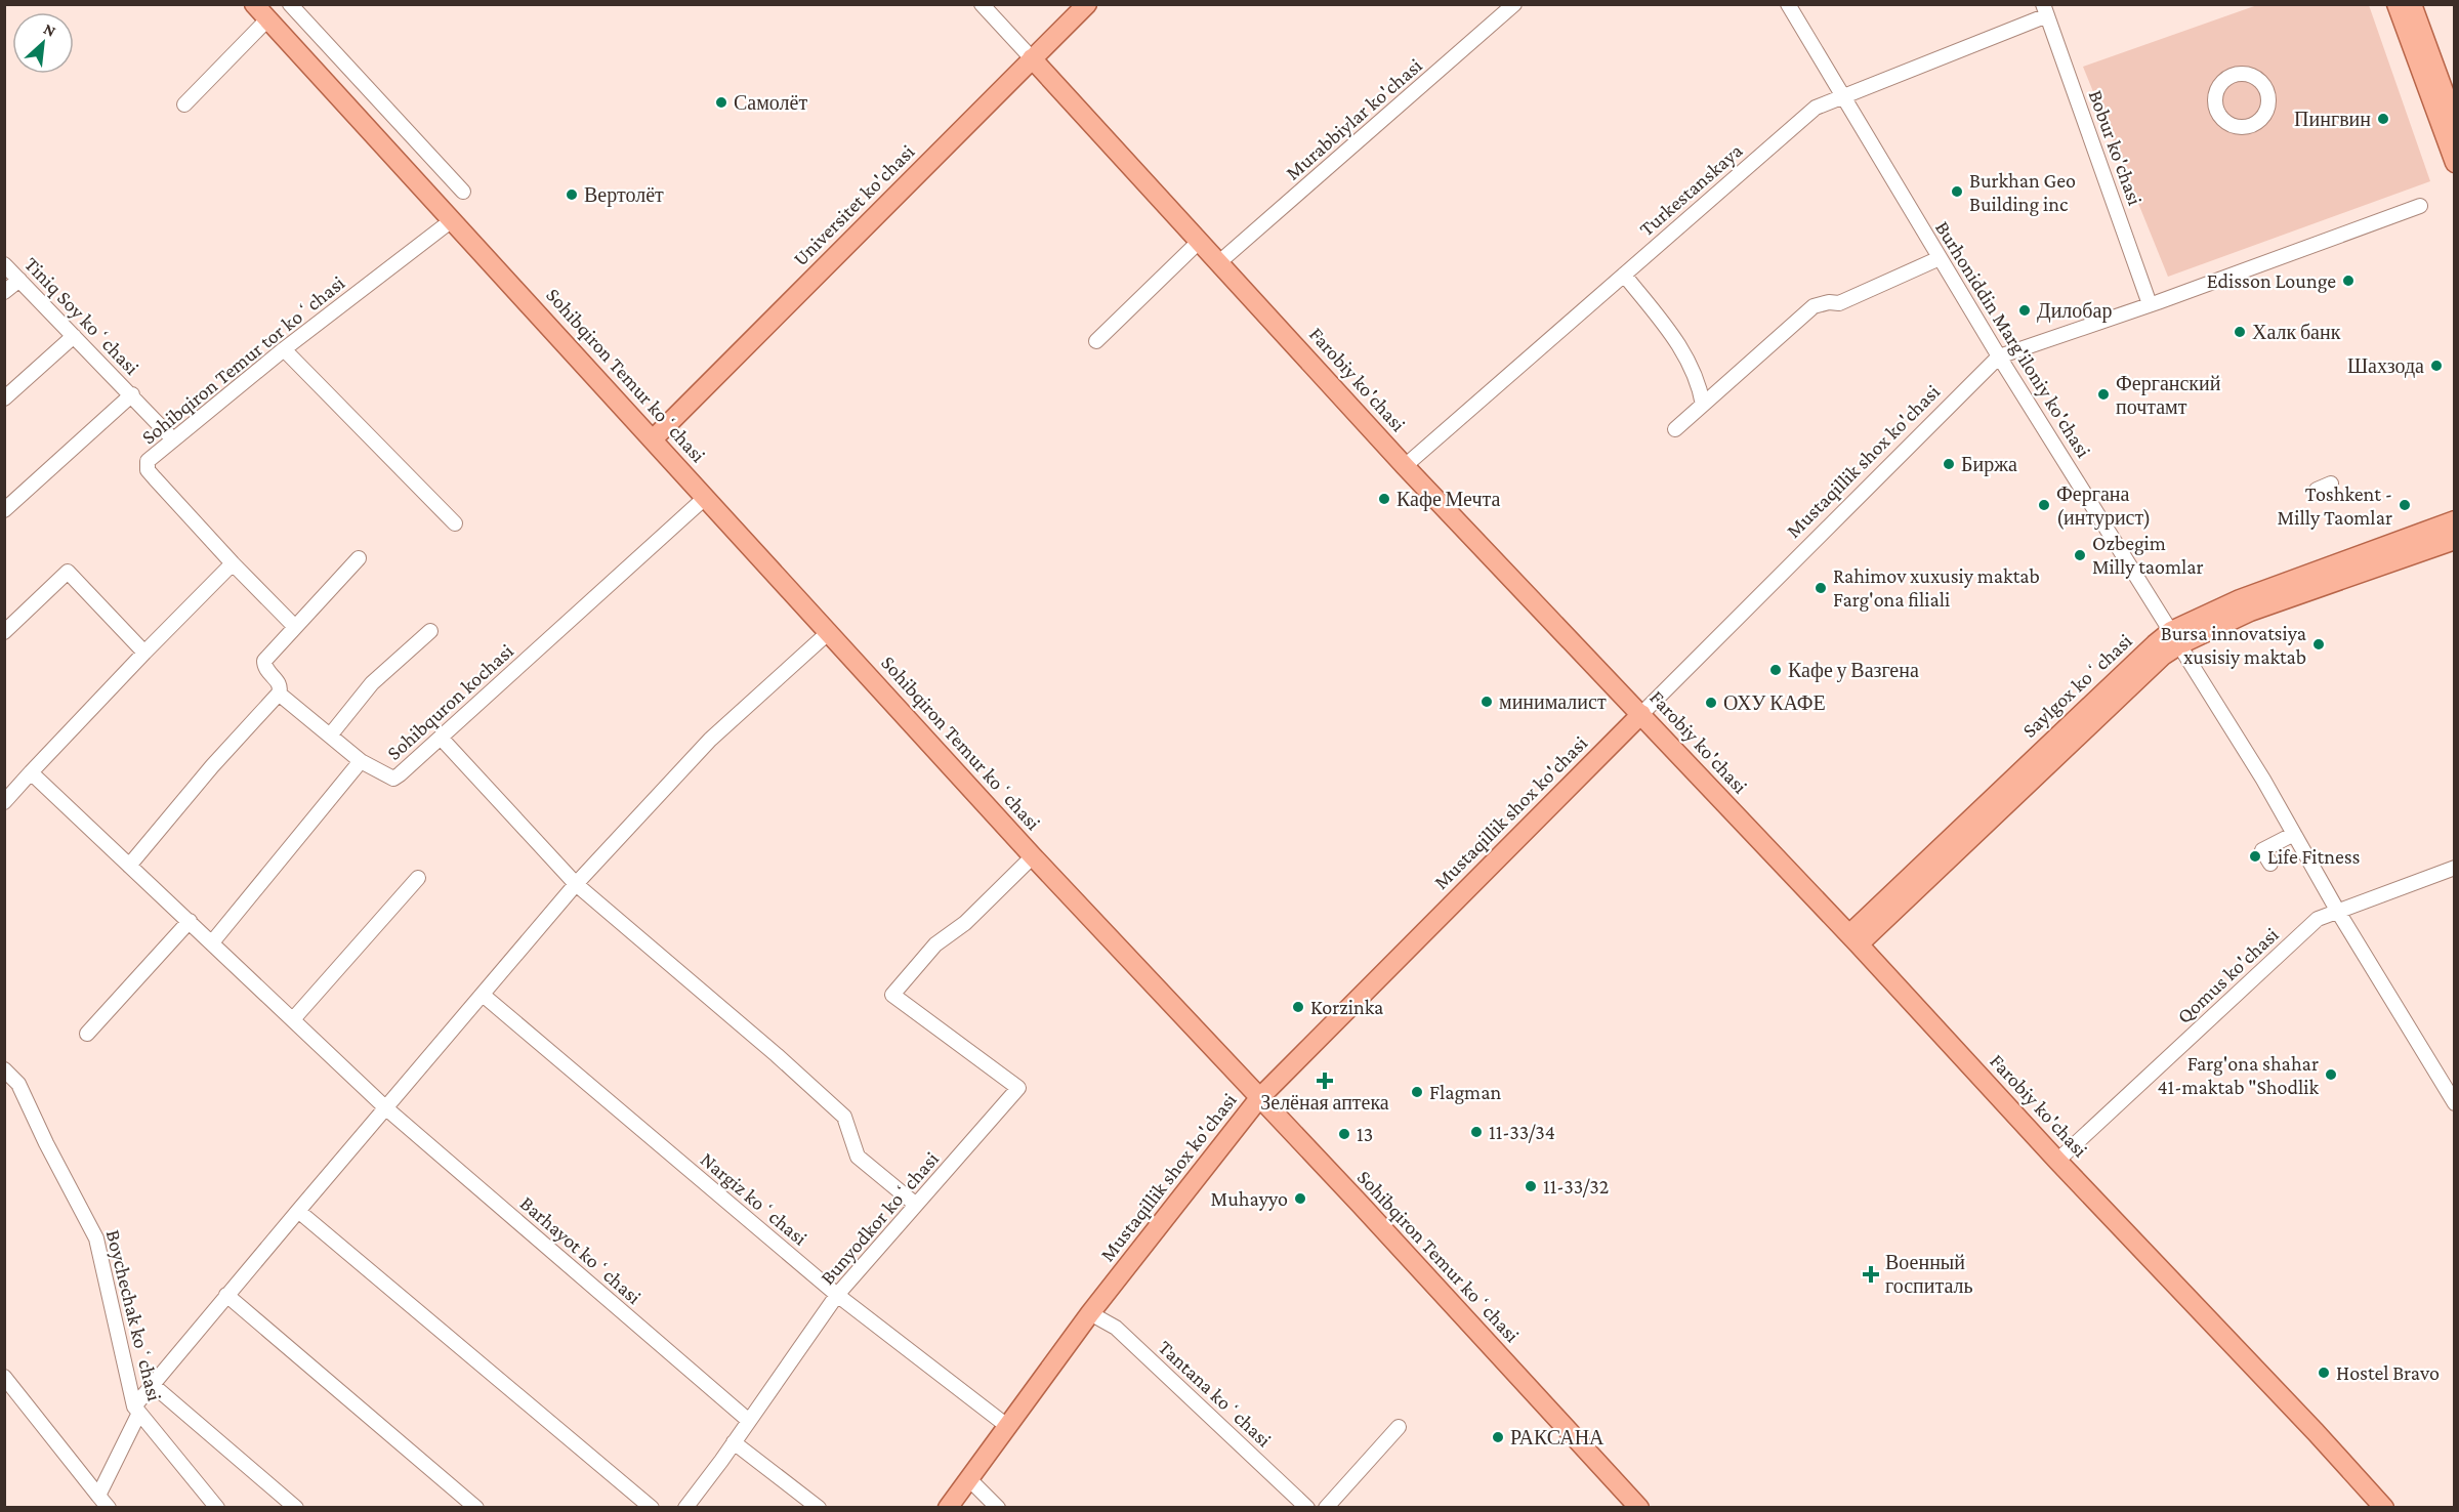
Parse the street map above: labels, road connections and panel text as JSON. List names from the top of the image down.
{
  "streets": {
    "main road": [
      "Universitet ko'chasi",
      "Sohibqiron Temur koʻchasi",
      "Farobiy ko'chasi",
      "Mustaqillik shox ko'chasi",
      "Saylgox koʻchasi"
    ],
    "street": [
      "Murabbiylar ko'chasi",
      "Bobur ko'chasi",
      "Turkestanskaya",
      "Tiniq Soy koʻchasi",
      "Burhoniddin Marg'iloniy ko'chasi",
      "Sohibqiron Temur tor koʻchasi",
      "Sohibquron kochasi",
      "Qomus ko'chasi",
      "Nargiz koʻchasi",
      "Bunyodkor koʻchasi",
      "Barhayot koʻchasi",
      "Boychechak koʻchasi",
      "Tantana koʻchasi"
    ]
  },
  "crossings": [
    ["Murabbiylar ko'chasi", "Farobiy ko'chasi"],
    ["Bobur ko'chasi", "Turkestanskaya"],
    ["Bobur ko'chasi", "Mustaqillik shox ko'chasi"],
    ["Turkestanskaya", "Burhoniddin Marg'iloniy ko'chasi"],
    ["Turkestanskaya", "Farobiy ko'chasi"],
    ["Universitet ko'chasi", "Sohibqiron Temur koʻchasi"],
    ["Universitet ko'chasi", "Farobiy ko'chasi"],
    ["Tiniq Soy koʻchasi", "Sohibqiron Temur tor koʻchasi"],
    ["Burhoniddin Marg'iloniy ko'chasi", "Mustaqillik shox ko'chasi"],
    ["Burhoniddin Marg'iloniy ko'chasi", "Saylgox koʻchasi"],
    ["Burhoniddin Marg'iloniy ko'chasi", "Qomus ko'chasi"],
    ["Sohibqiron Temur tor koʻchasi", "Sohibqiron Temur koʻchasi"],
    ["Sohibqiron Temur koʻchasi", "Mustaqillik shox ko'chasi"],
    ["Sohibqiron Temur koʻchasi", "Sohibquron kochasi"],
    ["Sohibqiron Temur koʻchasi", "Bunyodkor koʻchasi"],
    ["Farobiy ko'chasi", "Mustaqillik shox ko'chasi"],
    ["Farobiy ko'chasi", "Saylgox koʻchasi"],
    ["Farobiy ko'chasi", "Qomus ko'chasi"],
    ["Mustaqillik shox ko'chasi", "Nargiz koʻchasi"],
    ["Mustaqillik shox ko'chasi", "Tantana koʻchasi"],
    ["Sohibquron kochasi", "Barhayot koʻchasi"],
    ["Nargiz koʻchasi", "Bunyodkor koʻchasi"],
    ["Bunyodkor koʻchasi", "Barhayot koʻchasi"]
  ],
  "places": {
    "other": [
      "Самолёт",
      "Пингвин",
      "Burkhan Geo Building inc",
      "Вертолёт",
      "Edisson Lounge",
      "Дилобар",
      "Халк банк",
      "Шахзода",
      "Ферганский почтамт",
      "Биржа",
      "Кафе Мечта",
      "Фергана (интурист)",
      "Toshkent - Milly Taomlar",
      "Ozbegim Milly taomlar",
      "Rahimov xuxusiy maktab Farg'ona filiali",
      "Bursa innovatsiya xusisiy maktab",
      "Кафе у Вазгена",
      "минималист",
      "ОХУ КАФЕ",
      "Life Fitness",
      "Korzinka",
      "Farg'ona shahar 41-maktab \"Shodlik",
      "Flagman",
      "11-33/34",
      "13",
      "11-33/32",
      "Muhayyo",
      "Hostel Bravo",
      "РАКСАНА"
    ],
    "health": ["Зелёная аптека", "Военный госпиталь"]
  },
  "north": "top right"
}
